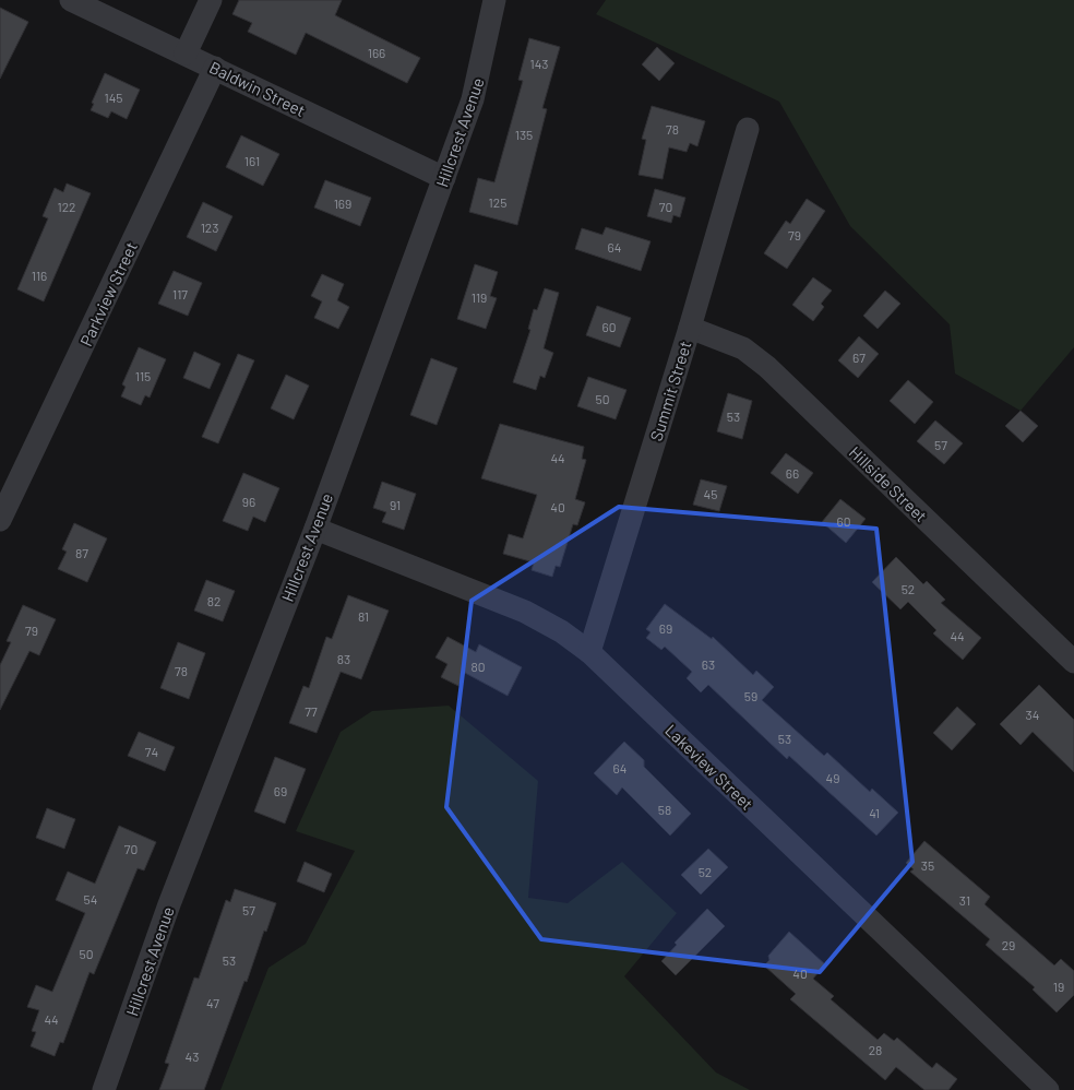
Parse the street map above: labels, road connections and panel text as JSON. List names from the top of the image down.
{
  "streets": {
    "street": [
      "Baldwin Street",
      "Hillcrest Avenue",
      "Parkview Street",
      "Summit Street",
      "Hillside Street",
      "Lakeview Street"
    ]
  },
  "crossings": [
    ["Baldwin Street", "Hillcrest Avenue"],
    ["Baldwin Street", "Parkview Street"],
    ["Hillcrest Avenue", "Lakeview Street"],
    ["Summit Street", "Hillside Street"],
    ["Summit Street", "Lakeview Street"]
  ],
  "house_numbers": [
    "166",
    "143",
    "145",
    "78",
    "135",
    "161",
    "125",
    "169",
    "122",
    "70",
    "123",
    "79",
    "64",
    "116",
    "117",
    "119",
    "60",
    "67",
    "115",
    "50",
    "53",
    "57",
    "44",
    "66",
    "45",
    "96",
    "91",
    "40",
    "60",
    "87",
    "52",
    "82",
    "81",
    "69",
    "79",
    "44",
    "83",
    "63",
    "80",
    "78",
    "59",
    "77",
    "34",
    "53",
    "74",
    "64",
    "49",
    "69",
    "58",
    "41",
    "70",
    "35",
    "52",
    "54",
    "31",
    "57",
    "29",
    "50",
    "53",
    "40",
    "19",
    "47",
    "44",
    "28",
    "43"
  ]
}
